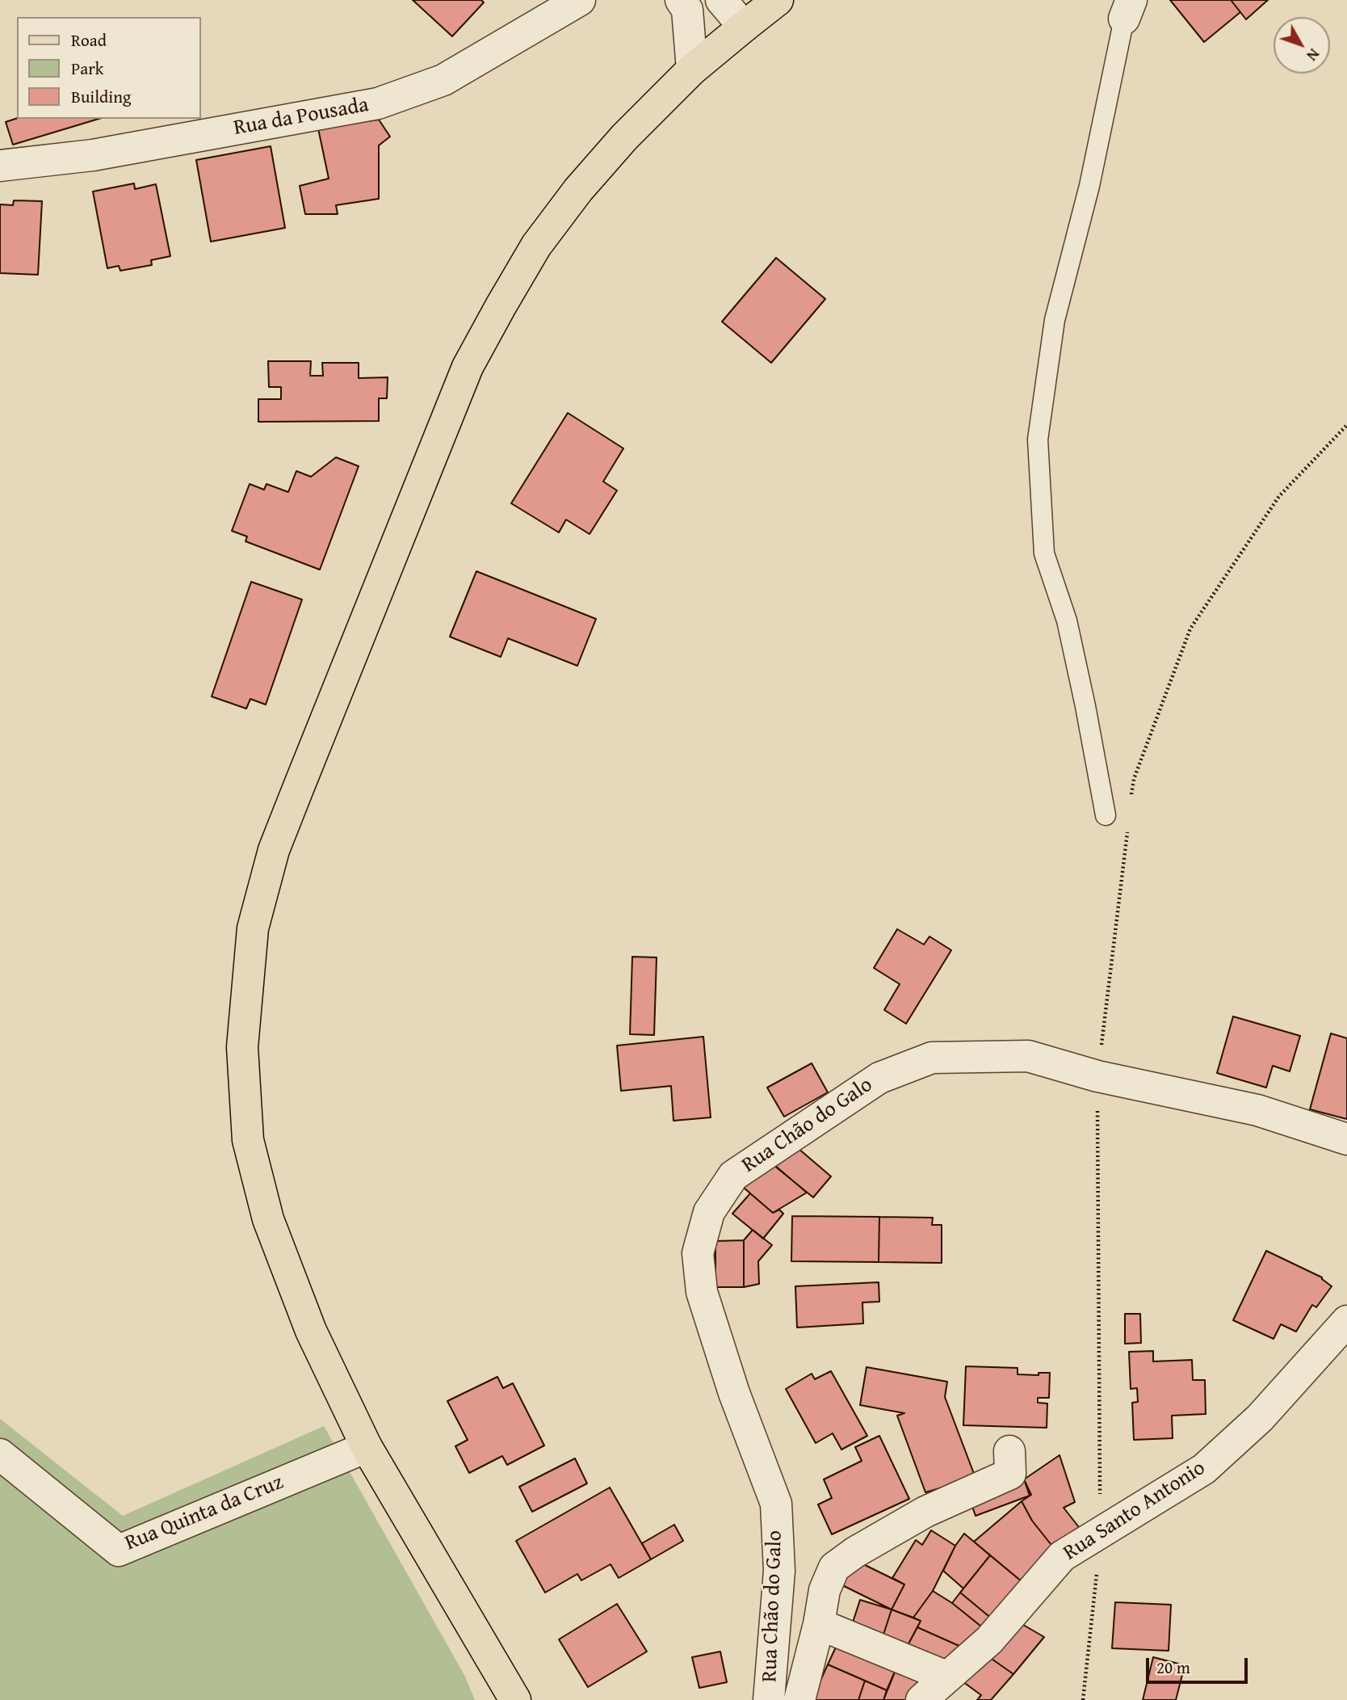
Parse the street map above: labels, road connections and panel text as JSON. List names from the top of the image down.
{
  "streets": {
    "street": [
      "Rua da Pousada",
      "Rua Chão do Galo",
      "Rua Santo Antonio",
      "Rua Quinta da Cruz"
    ]
  },
  "legend": ["Road", "Park", "Building"],
  "scale_bar": "20 m",
  "north": "bottom right"
}
